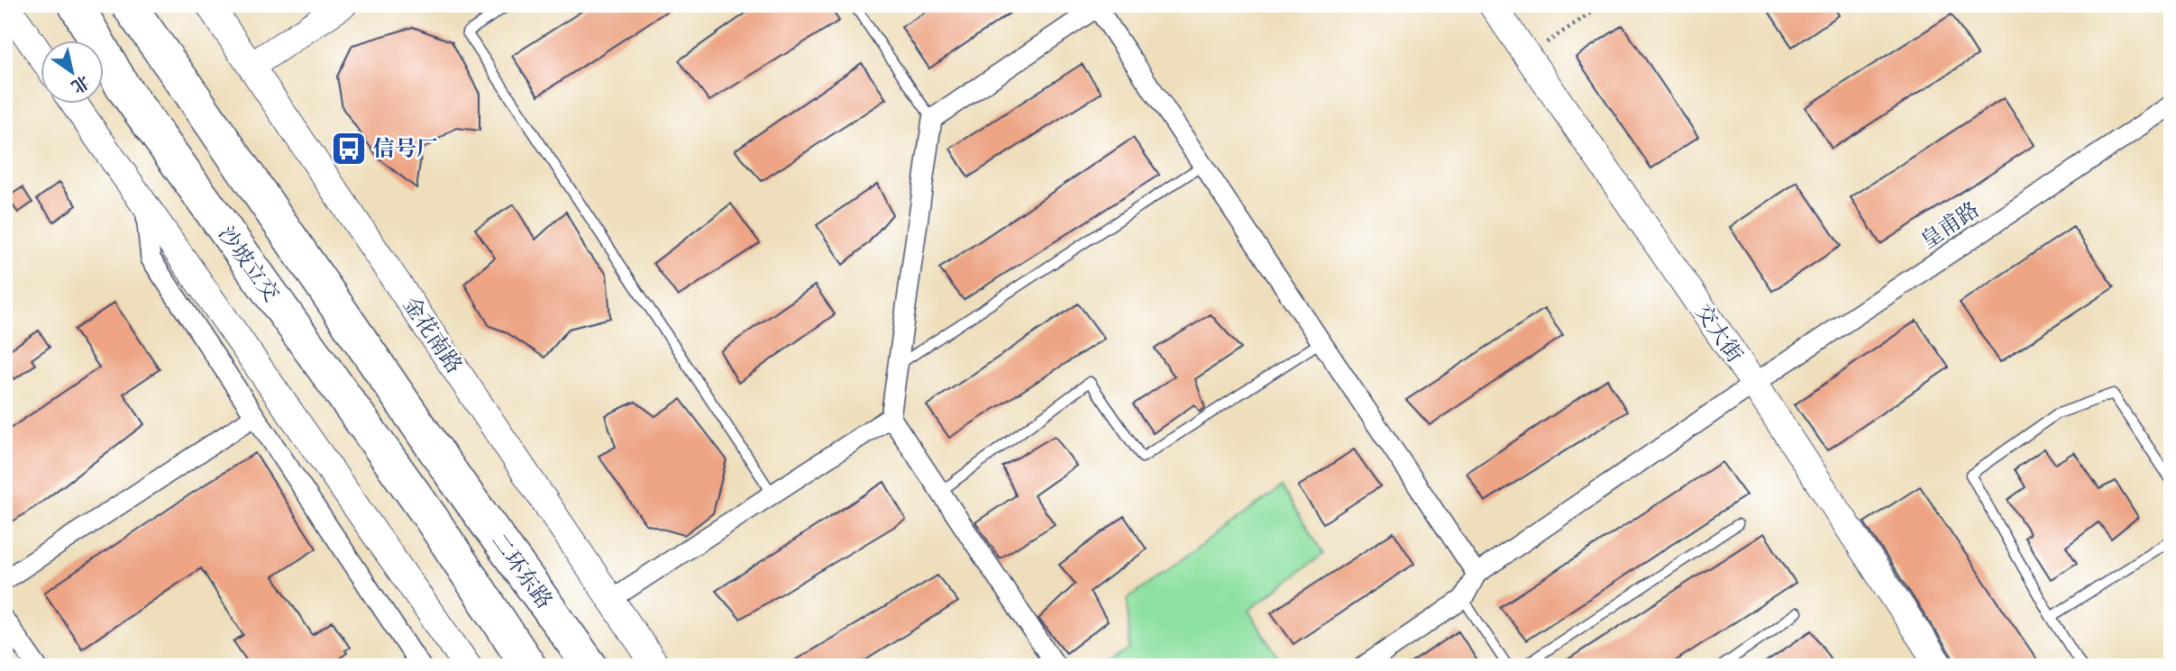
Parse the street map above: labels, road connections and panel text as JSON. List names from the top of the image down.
{
  "streets": {
    "highway": ["沙坡立交", "二环东路"],
    "main road": ["交大街", "金花南路"],
    "street": ["皇甫路"]
  },
  "crossings": [
    ["皇甫路", "交大街"],
    ["沙坡立交", "二环东路"]
  ],
  "places": {
    "bus stop": ["信号厂"]
  },
  "north": "bottom right"
}
